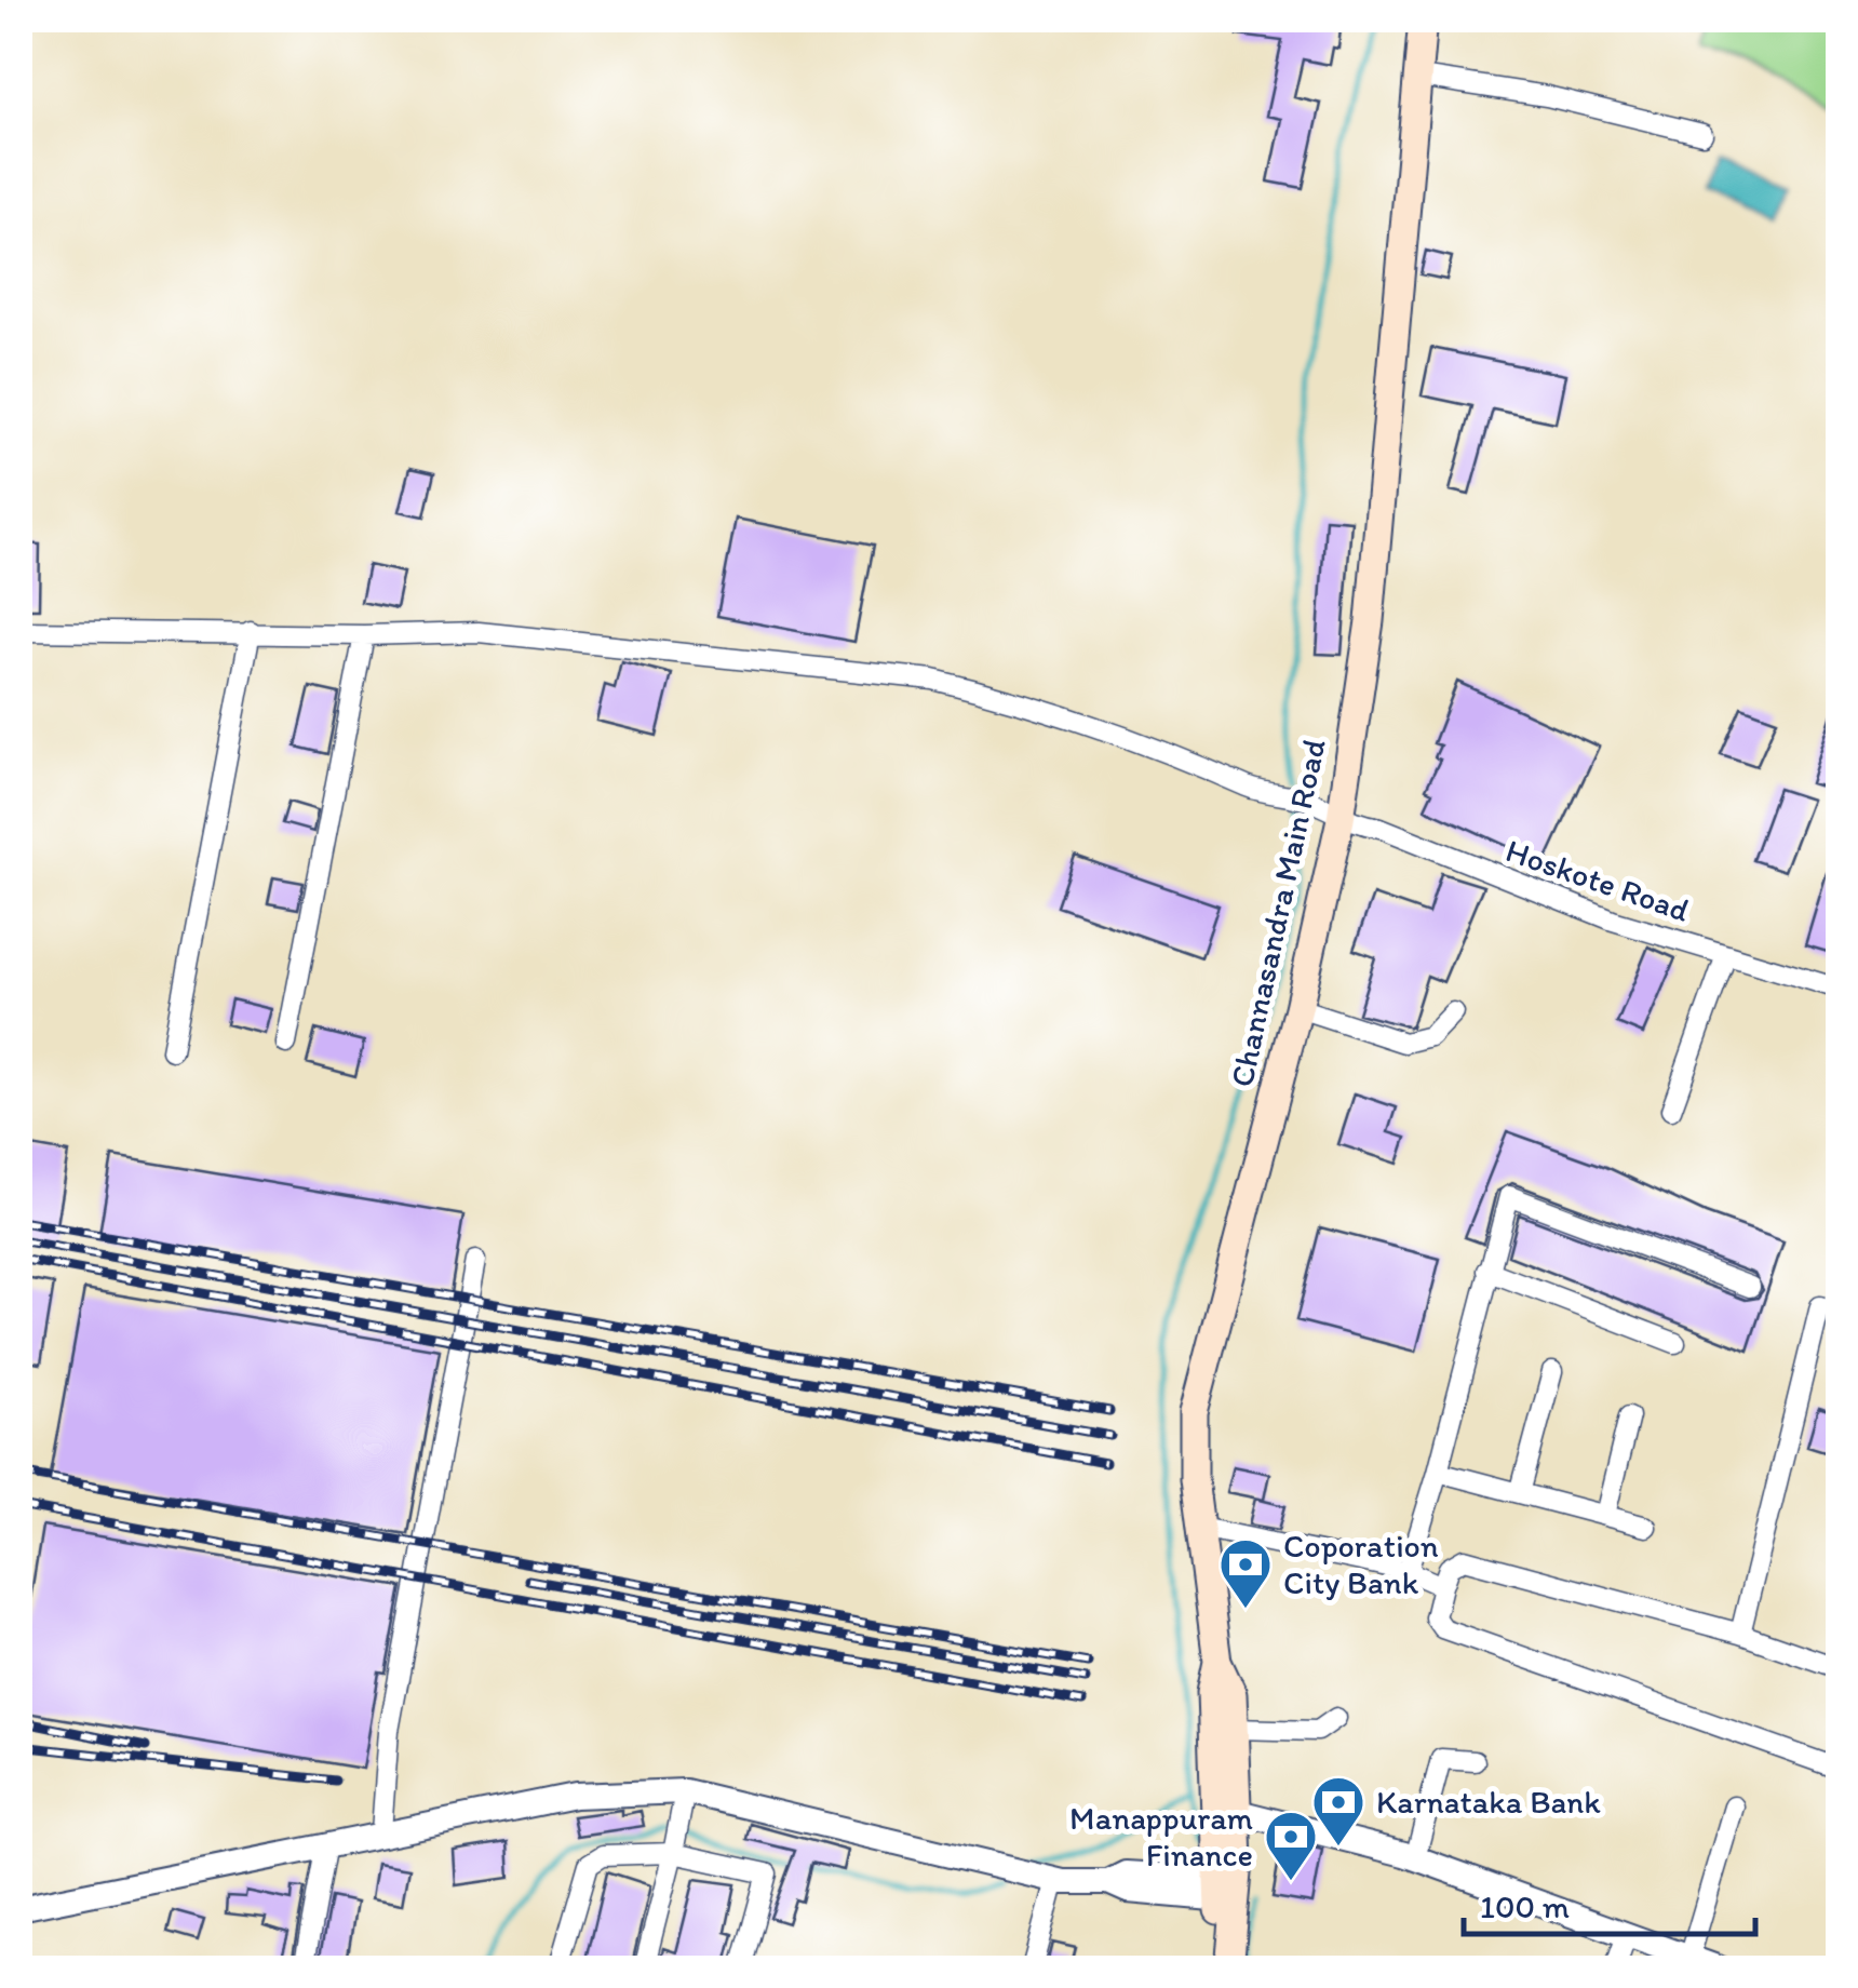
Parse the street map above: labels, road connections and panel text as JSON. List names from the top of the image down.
{
  "streets": {
    "main road": ["Channasandra Main Road"],
    "street": ["Hoskote Road"]
  },
  "crossings": [
    ["Hoskote Road", "Channasandra Main Road"]
  ],
  "places": {
    "bank": ["Coporation City Bank", "Karnataka Bank", "Manappuram Finance"]
  },
  "scale_bar": "100 m"
}
